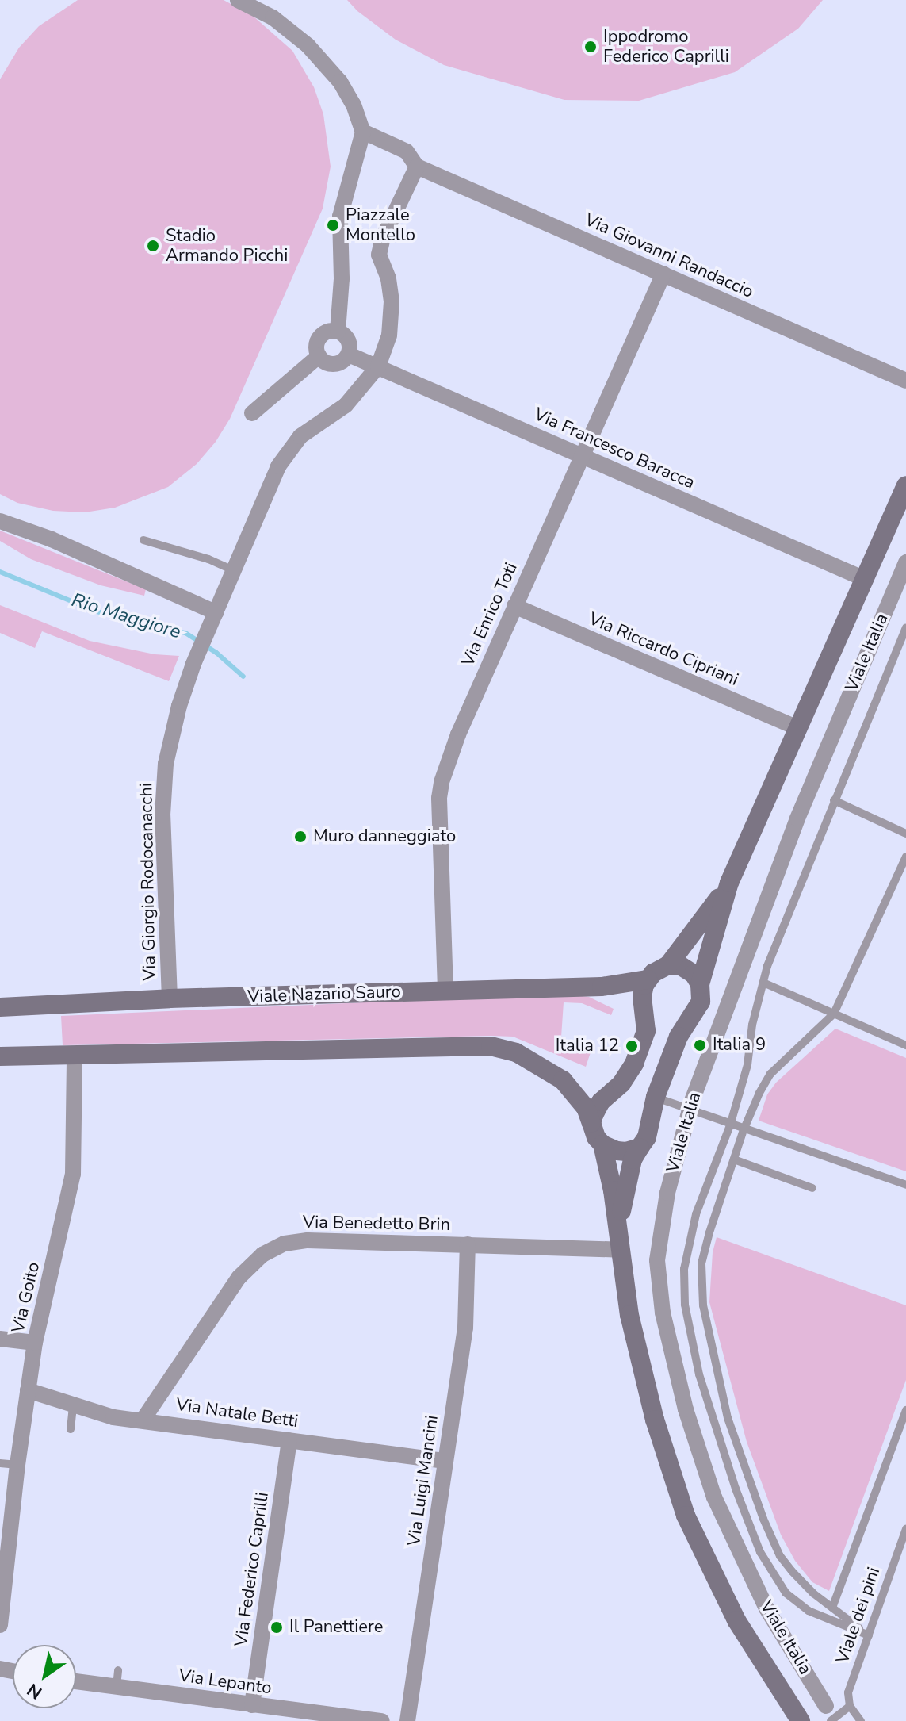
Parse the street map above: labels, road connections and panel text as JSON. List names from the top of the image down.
{
  "streets": {
    "main road": ["Viale Italia", "Viale Nazario Sauro"],
    "street": [
      "Via Giovanni Randaccio",
      "Via Francesco Baracca",
      "Via Enrico Toti",
      "Via Riccardo Cipriani",
      "Via Giorgio Rodocanacchi",
      "Via Benedetto Brin",
      "Via Goito",
      "Via Natale Betti",
      "Via Luigi Mancini",
      "Via Federico Caprilli",
      "Via Lepanto"
    ],
    "lane": ["Viale dei pini"]
  },
  "crossings": [
    ["Via Giovanni Randaccio", "Via Enrico Toti"],
    ["Via Francesco Baracca", "Via Enrico Toti"],
    ["Via Francesco Baracca", "Viale Italia"],
    ["Via Enrico Toti", "Via Riccardo Cipriani"],
    ["Via Enrico Toti", "Viale Nazario Sauro"],
    ["Via Riccardo Cipriani", "Viale Italia"],
    ["Viale Italia", "Viale Nazario Sauro"],
    ["Viale Italia", "Via Benedetto Brin"],
    ["Via Giorgio Rodocanacchi", "Viale Nazario Sauro"],
    ["Via Benedetto Brin", "Via Natale Betti"],
    ["Via Benedetto Brin", "Via Luigi Mancini"],
    ["Via Goito", "Via Natale Betti"],
    ["Via Natale Betti", "Via Luigi Mancini"],
    ["Via Natale Betti", "Via Federico Caprilli"],
    ["Via Federico Caprilli", "Via Lepanto"]
  ],
  "water": ["Rio Maggiore"],
  "places": [
    "Ippodromo Federico Caprilli",
    "Piazzale Montello",
    "Stadio Armando Picchi",
    "Muro danneggiato",
    "Italia 9",
    "Italia 12",
    "Il Panettiere"
  ],
  "north": "bottom left"
}
